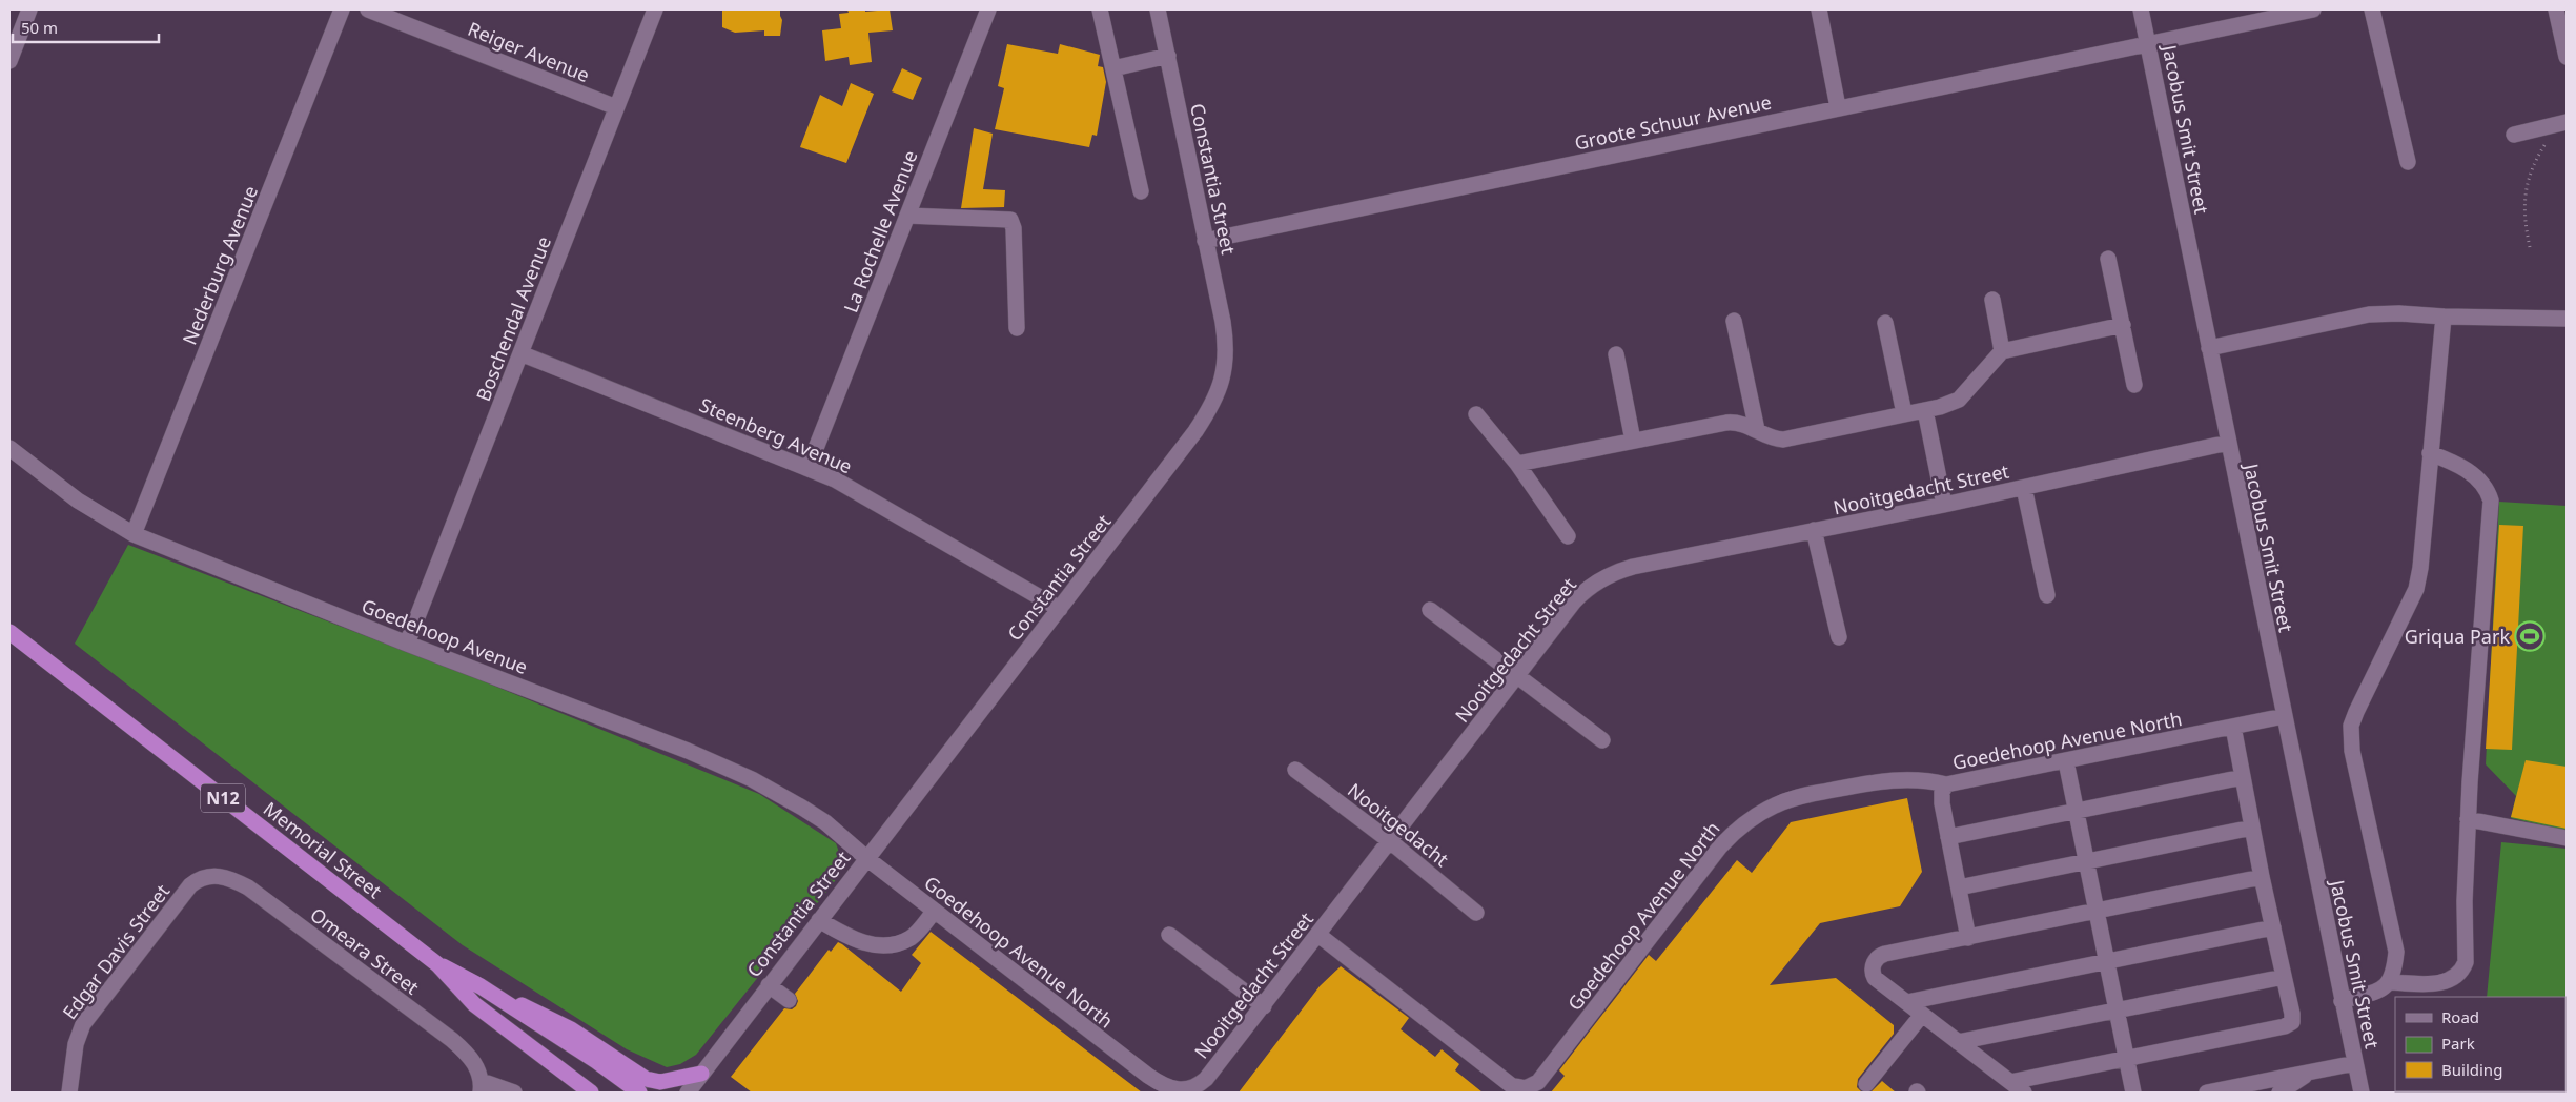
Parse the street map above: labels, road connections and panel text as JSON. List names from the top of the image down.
{
  "streets": {
    "highway": ["N12", "Memorial Street"],
    "street": [
      "Reiger Avenue",
      "Groote Schuur Avenue",
      "Jacobus Smit Street",
      "Constantia Street",
      "La Rochelle Avenue",
      "Nederburg Avenue",
      "Boschendal Avenue",
      "Steenberg Avenue",
      "Nooitgedacht Street",
      "Goedehoop Avenue",
      "Goedehoop Avenue North",
      "Nooitgedacht",
      "Omeara Street",
      "Edgar Davis Street"
    ]
  },
  "crossings": [
    ["Reiger Avenue", "Boschendal Avenue"],
    ["Groote Schuur Avenue", "Jacobus Smit Street"],
    ["Groote Schuur Avenue", "Constantia Street"],
    ["Jacobus Smit Street", "Nooitgedacht Street"],
    ["Jacobus Smit Street", "Goedehoop Avenue North"],
    ["Constantia Street", "Steenberg Avenue"],
    ["Constantia Street", "Goedehoop Avenue"],
    ["Constantia Street", "Goedehoop Avenue North"],
    ["La Rochelle Avenue", "Steenberg Avenue"],
    ["Nederburg Avenue", "Goedehoop Avenue"],
    ["Boschendal Avenue", "Steenberg Avenue"],
    ["Boschendal Avenue", "Goedehoop Avenue"],
    ["Nooitgedacht Street", "Goedehoop Avenue North"],
    ["Nooitgedacht Street", "Nooitgedacht"],
    ["Goedehoop Avenue", "Goedehoop Avenue North"],
    ["Omeara Street", "Edgar Davis Street"]
  ],
  "places": {
    "sports": ["Griqua Park"]
  },
  "legend": ["Road", "Park", "Building"],
  "scale_bar": "50 m"
}
